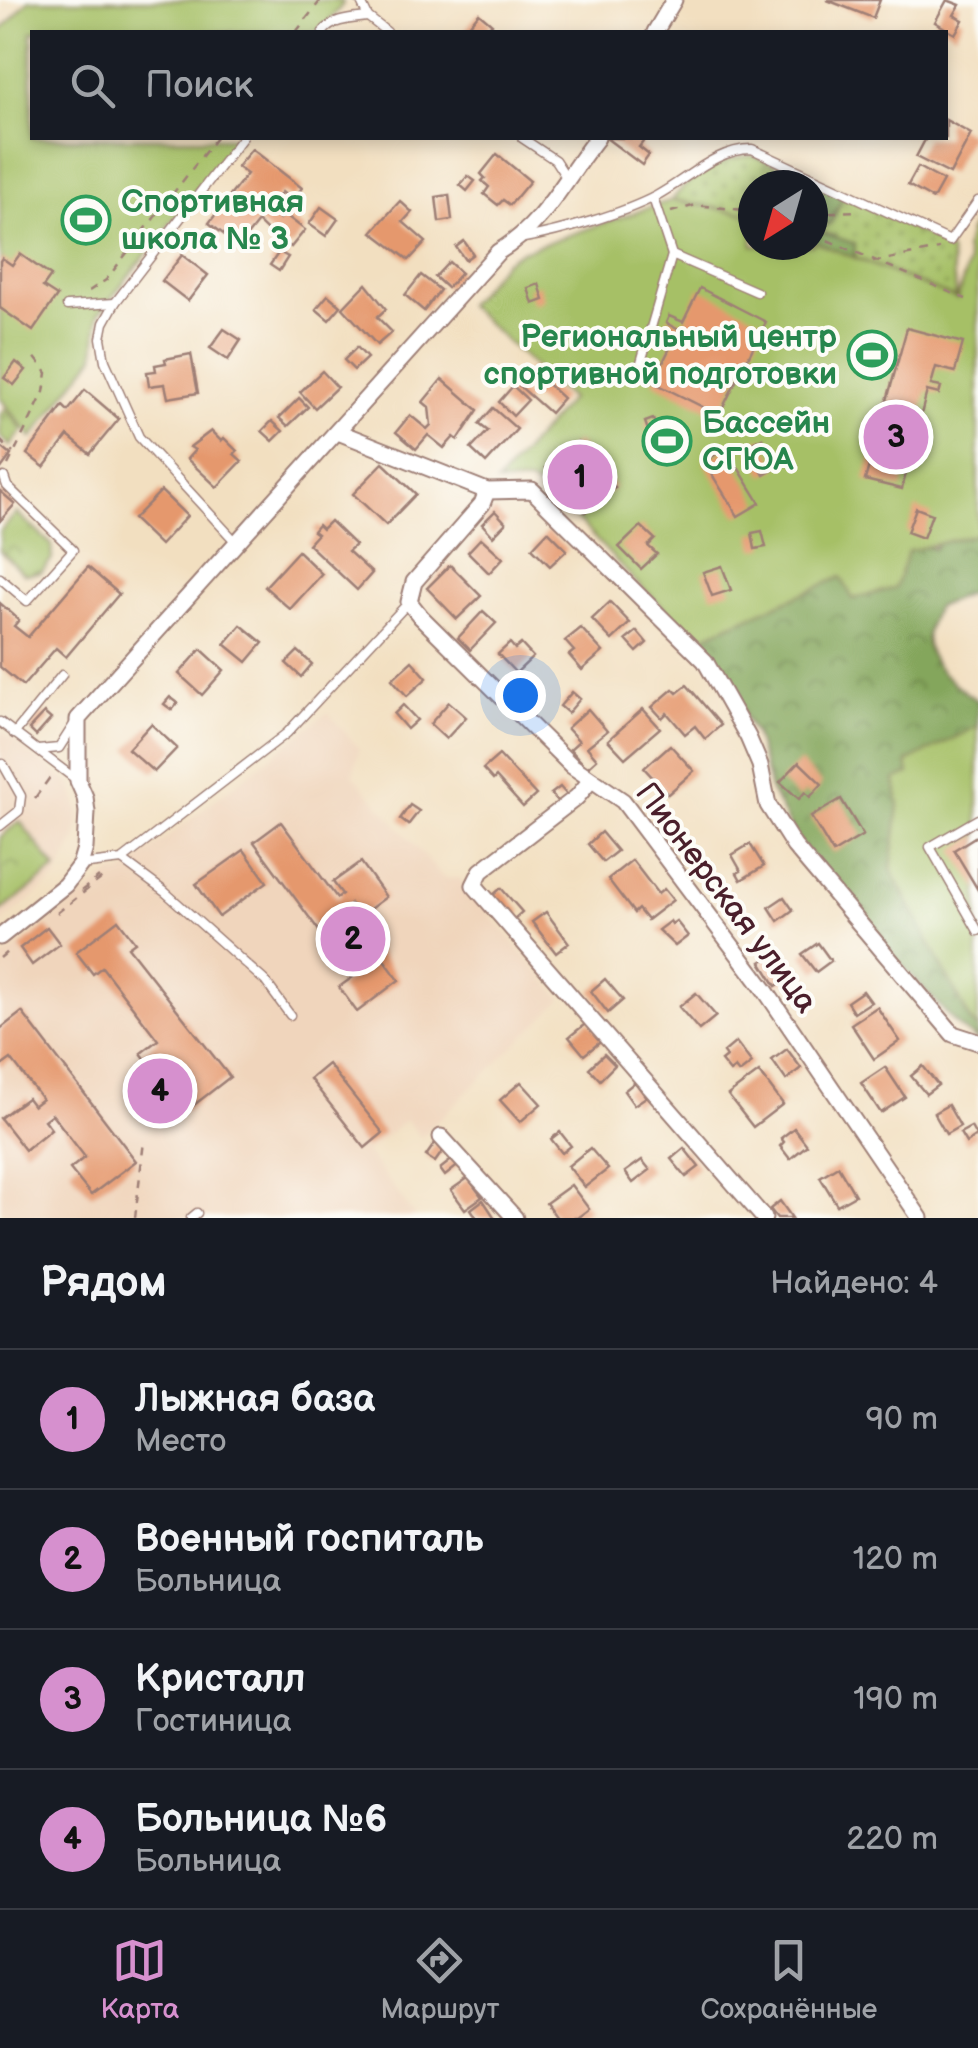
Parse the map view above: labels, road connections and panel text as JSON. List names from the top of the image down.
{
  "streets": {
    "street": ["Пионерская улица"]
  },
  "places": {
    "sports": ["Спортивная школа № 3", "Региональный центр спортивной подготовки", "Бассейн СГЮА"]
  },
  "north": "bottom left",
  "page": {
    "search": "Поиск",
    "pins": [
      "3",
      "1",
      "2",
      "4"
    ],
    "heading": ["Рядом", "Найдено: 4"],
    "list": [
      {
        "mark": "1",
        "name": "Лыжная база",
        "note": "Место",
        "value": "90 m"
      },
      {
        "mark": "2",
        "name": "Военный госпиталь",
        "note": "Больница",
        "value": "120 m"
      },
      {
        "mark": "3",
        "name": "Кристалл",
        "note": "Гостиница",
        "value": "190 m"
      },
      {
        "mark": "4",
        "name": "Больница №6",
        "note": "Больница",
        "value": "220 m"
      }
    ],
    "nav": ["Карта", "Маршрут", "Сохранённые"]
  }
}
